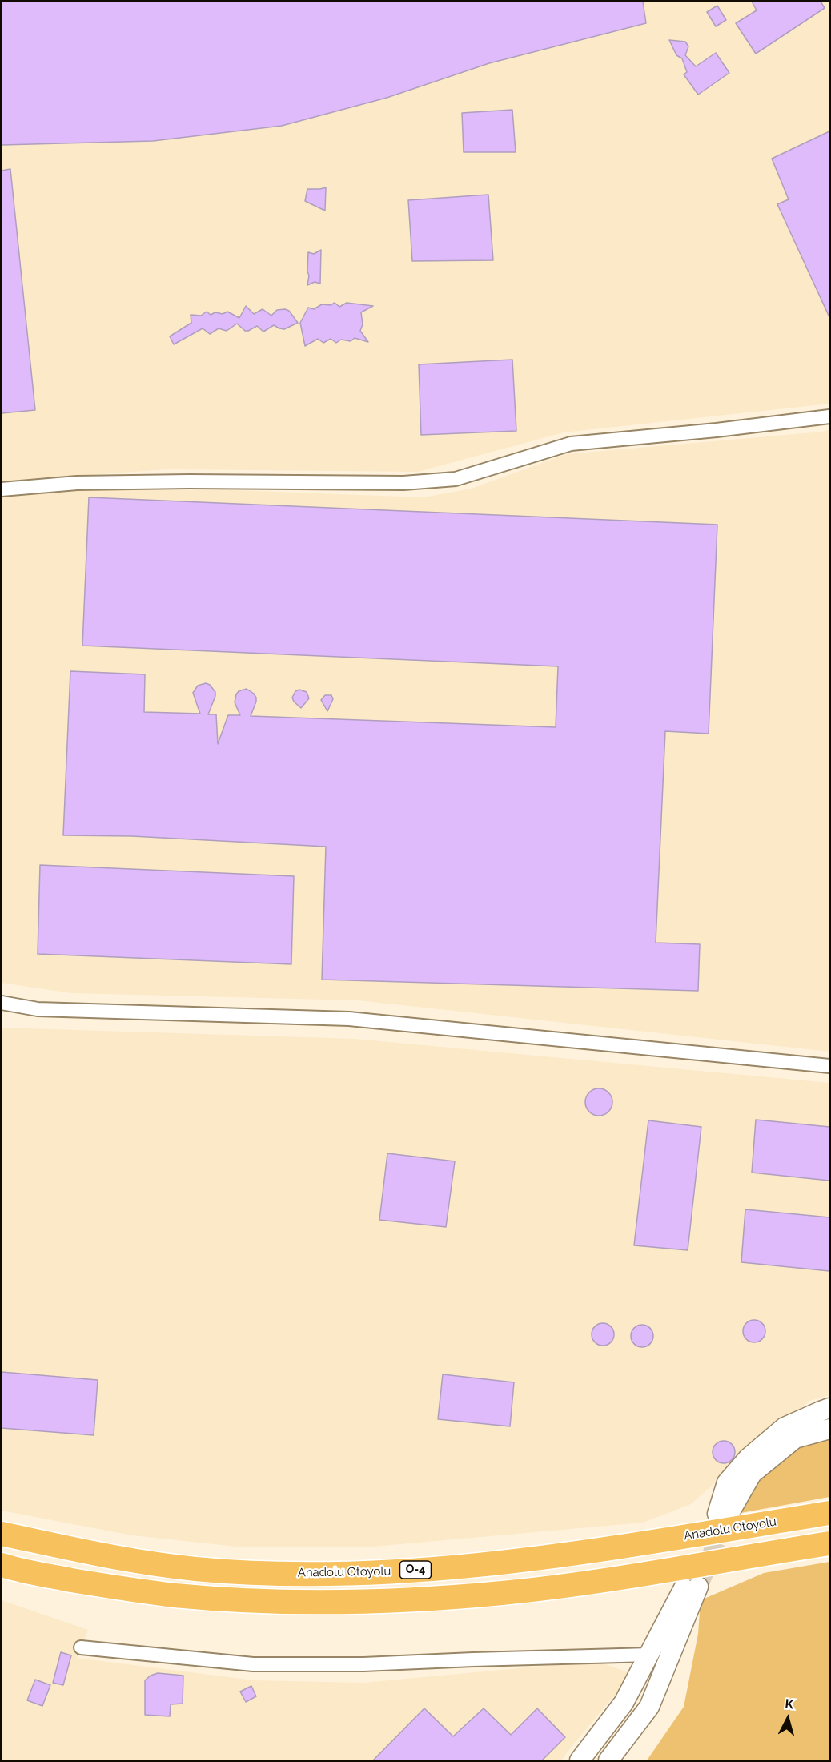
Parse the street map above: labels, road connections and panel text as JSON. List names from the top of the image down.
{
  "streets": {
    "highway": ["Anadolu Otoyolu", "O-4"]
  },
  "north": "top"
}
